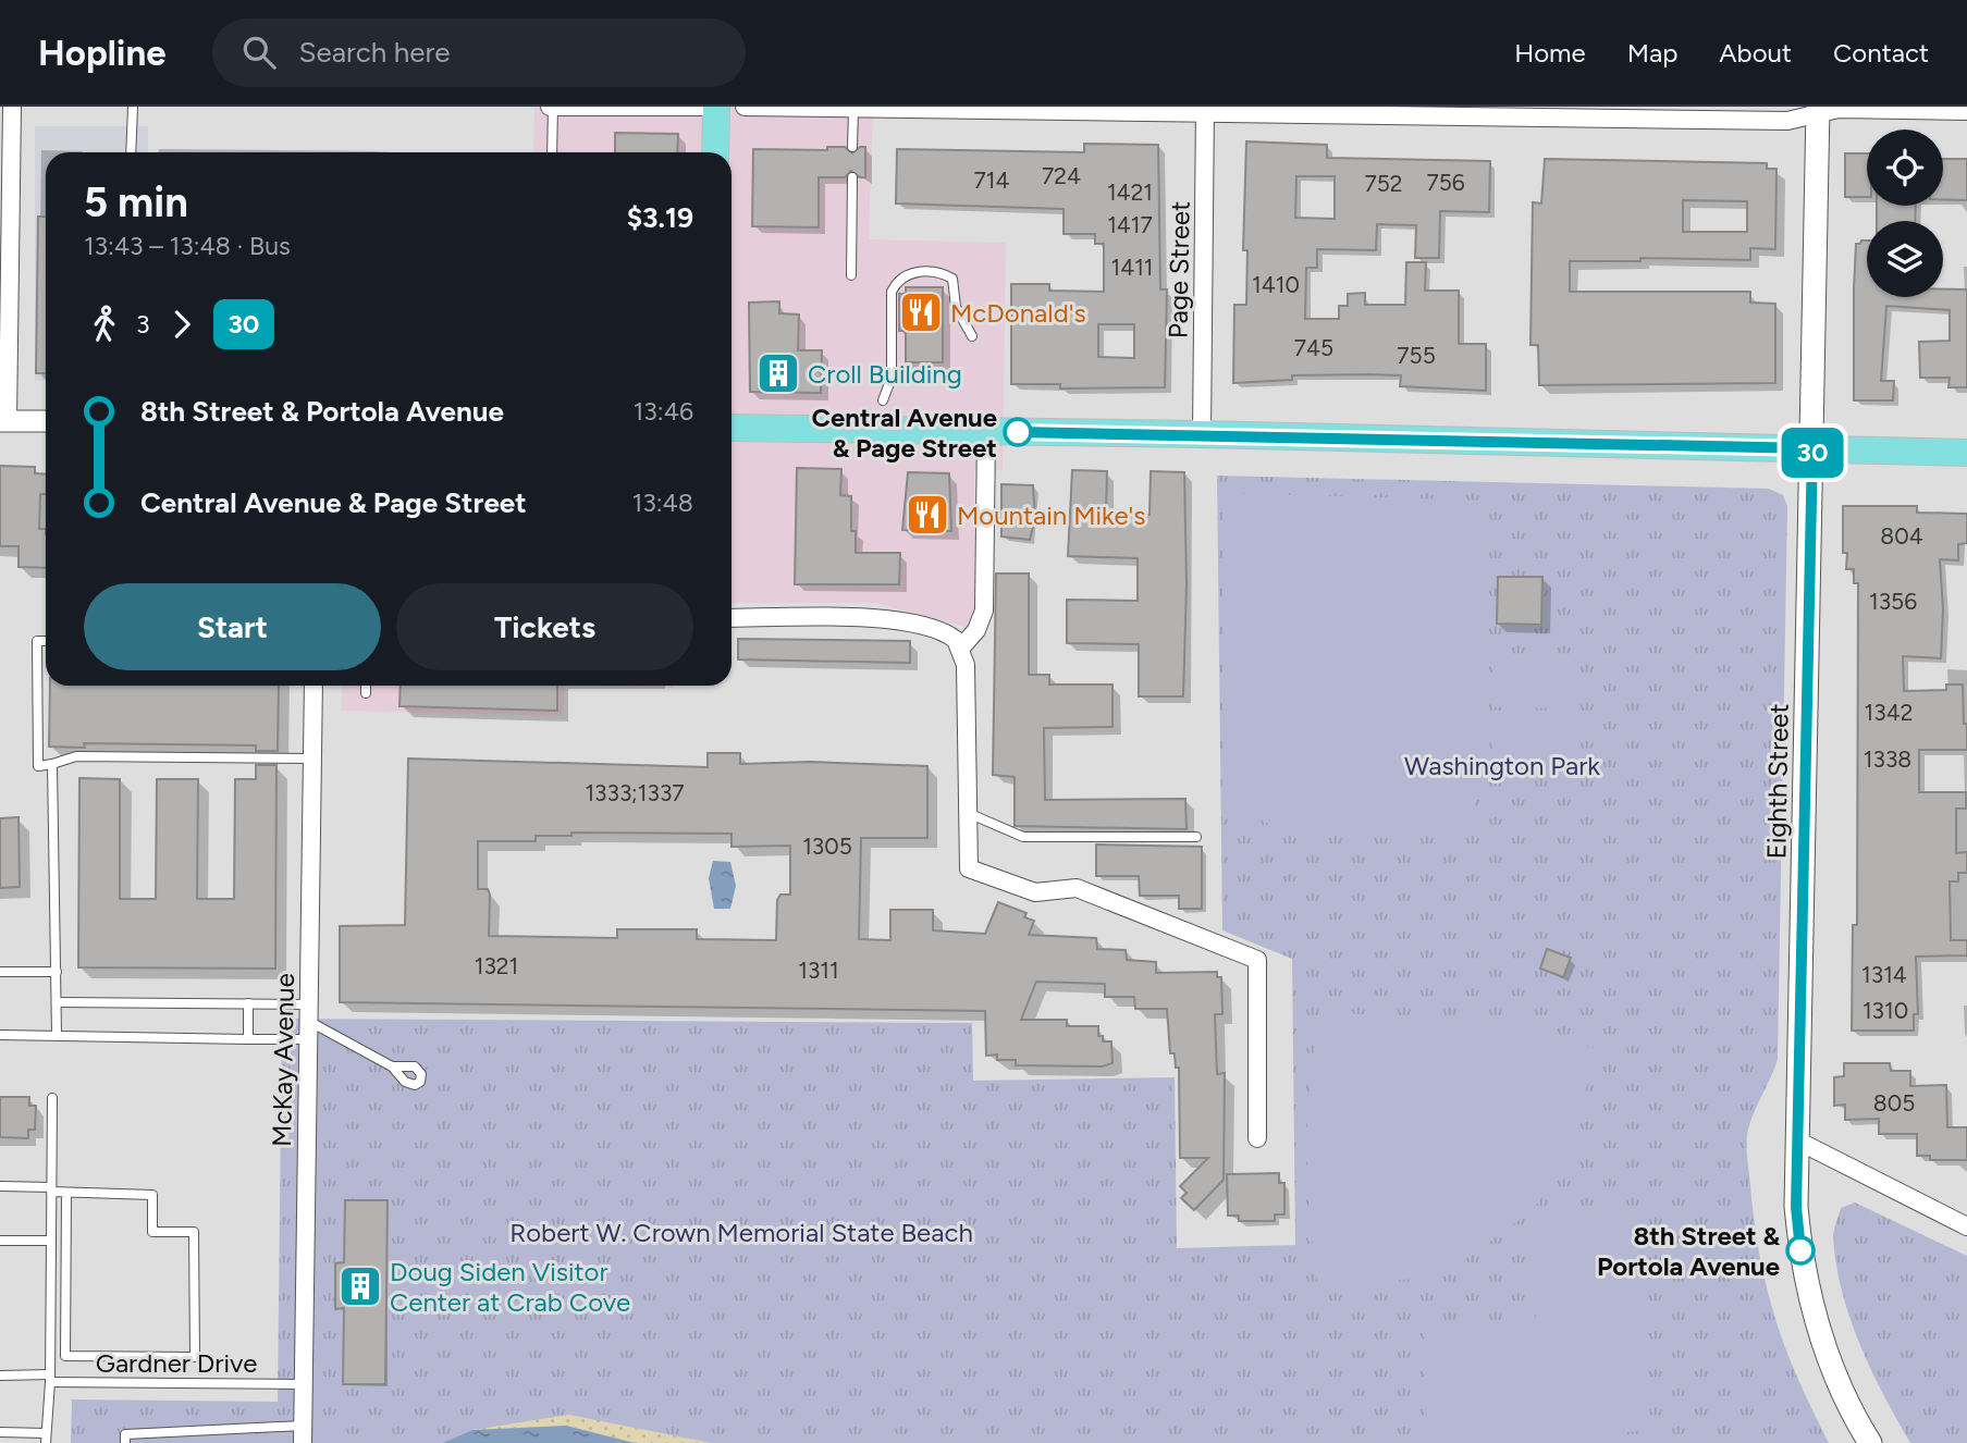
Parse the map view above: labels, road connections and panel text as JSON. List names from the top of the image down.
{
  "streets": {
    "main road": ["Eighth Street"],
    "street": ["Page Street", "McKay Avenue"],
    "lane": ["Gardner Drive"]
  },
  "crossings": [
    ["McKay Avenue", "Gardner Drive"]
  ],
  "parks": ["Washington Park", "Robert W. Crown Memorial State Beach"],
  "places": {
    "restaurant": ["McDonald's", "Mountain Mike's"],
    "building": ["Croll Building", "Doug Siden Visitor Center at Crab Cove"],
    "other": ["Central Avenue & Page Street", "8th Street & Portola Avenue"]
  },
  "lines": ["bus line 30"],
  "house_numbers": [
    "724",
    "714",
    "756",
    "752",
    "1421",
    "1417",
    "1411",
    "1410",
    "745",
    "755",
    "804",
    "1356",
    "1342",
    "1338",
    "1333;1337",
    "1305",
    "1321",
    "1311",
    "1314",
    "1310",
    "805"
  ],
  "page": {
    "header": "Hopline",
    "search": "Search here",
    "nav": [
      "Home",
      "Map",
      "About",
      "Contact"
    ],
    "on_map": "30",
    "heading": ["5 min", "13:43 – 13:48 · Bus", "$3.19"],
    "legs": ["3", "30"],
    "list": [
      {
        "name": "8th Street & Portola Avenue",
        "value": "13:46"
      },
      {
        "name": "Central Avenue & Page Street",
        "value": "13:48"
      }
    ],
    "buttons": ["Start", "Tickets"]
  }
}
